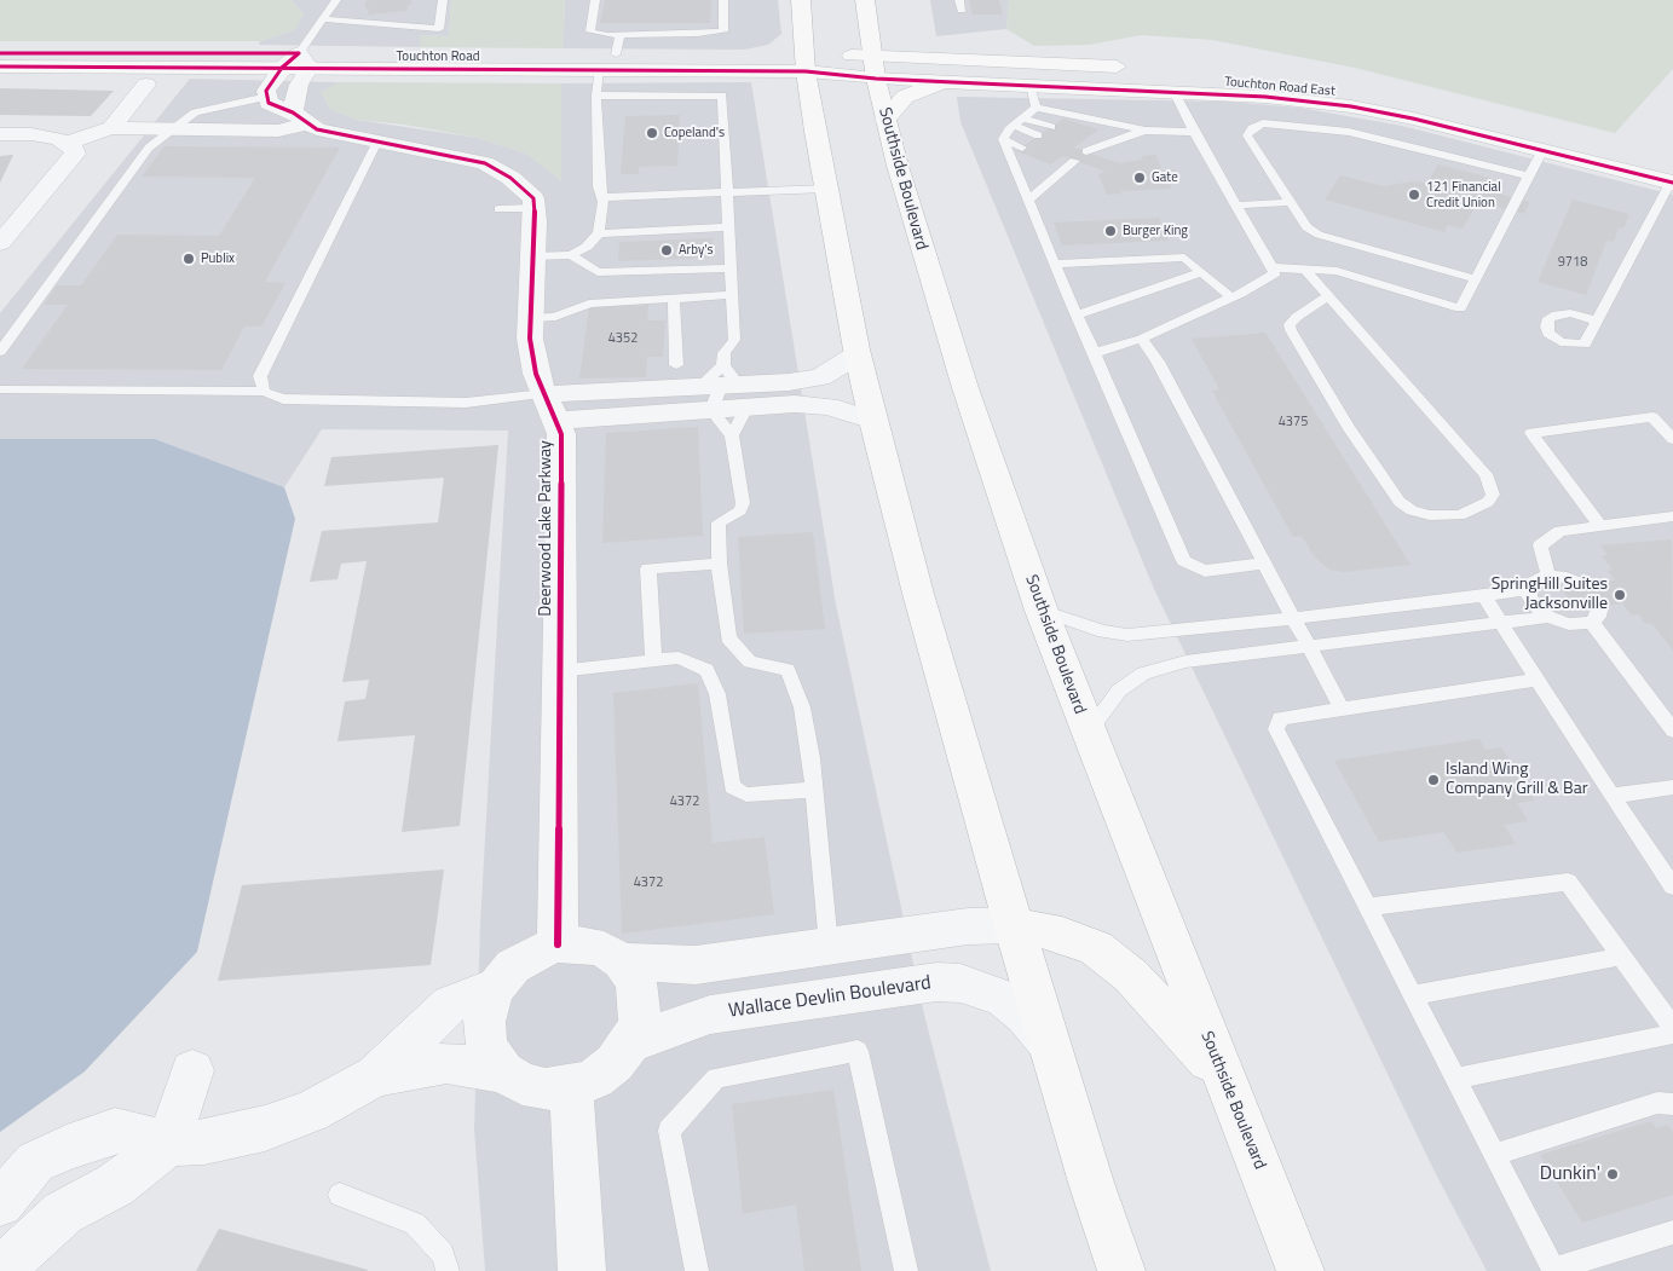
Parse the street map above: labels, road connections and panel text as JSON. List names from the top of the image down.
{
  "streets": {
    "main road": ["Touchton Road", "Touchton Road East", "Southside Boulevard"],
    "street": ["Deerwood Lake Parkway", "Wallace Devlin Boulevard"]
  },
  "crossings": [
    ["Touchton Road", "Touchton Road East"],
    ["Touchton Road", "Southside Boulevard"],
    ["Touchton Road East", "Southside Boulevard"],
    ["Deerwood Lake Parkway", "Wallace Devlin Boulevard"]
  ],
  "places": [
    "Copeland's",
    "Gate",
    "121 Financial Credit Union",
    "Burger King",
    "Arby's",
    "Publix",
    "SpringHill Suites Jacksonville",
    "Island Wing Company Grill & Bar",
    "Dunkin'"
  ],
  "house_numbers": [
    "9718",
    "4352",
    "4375",
    "4372",
    "4372"
  ]
}
